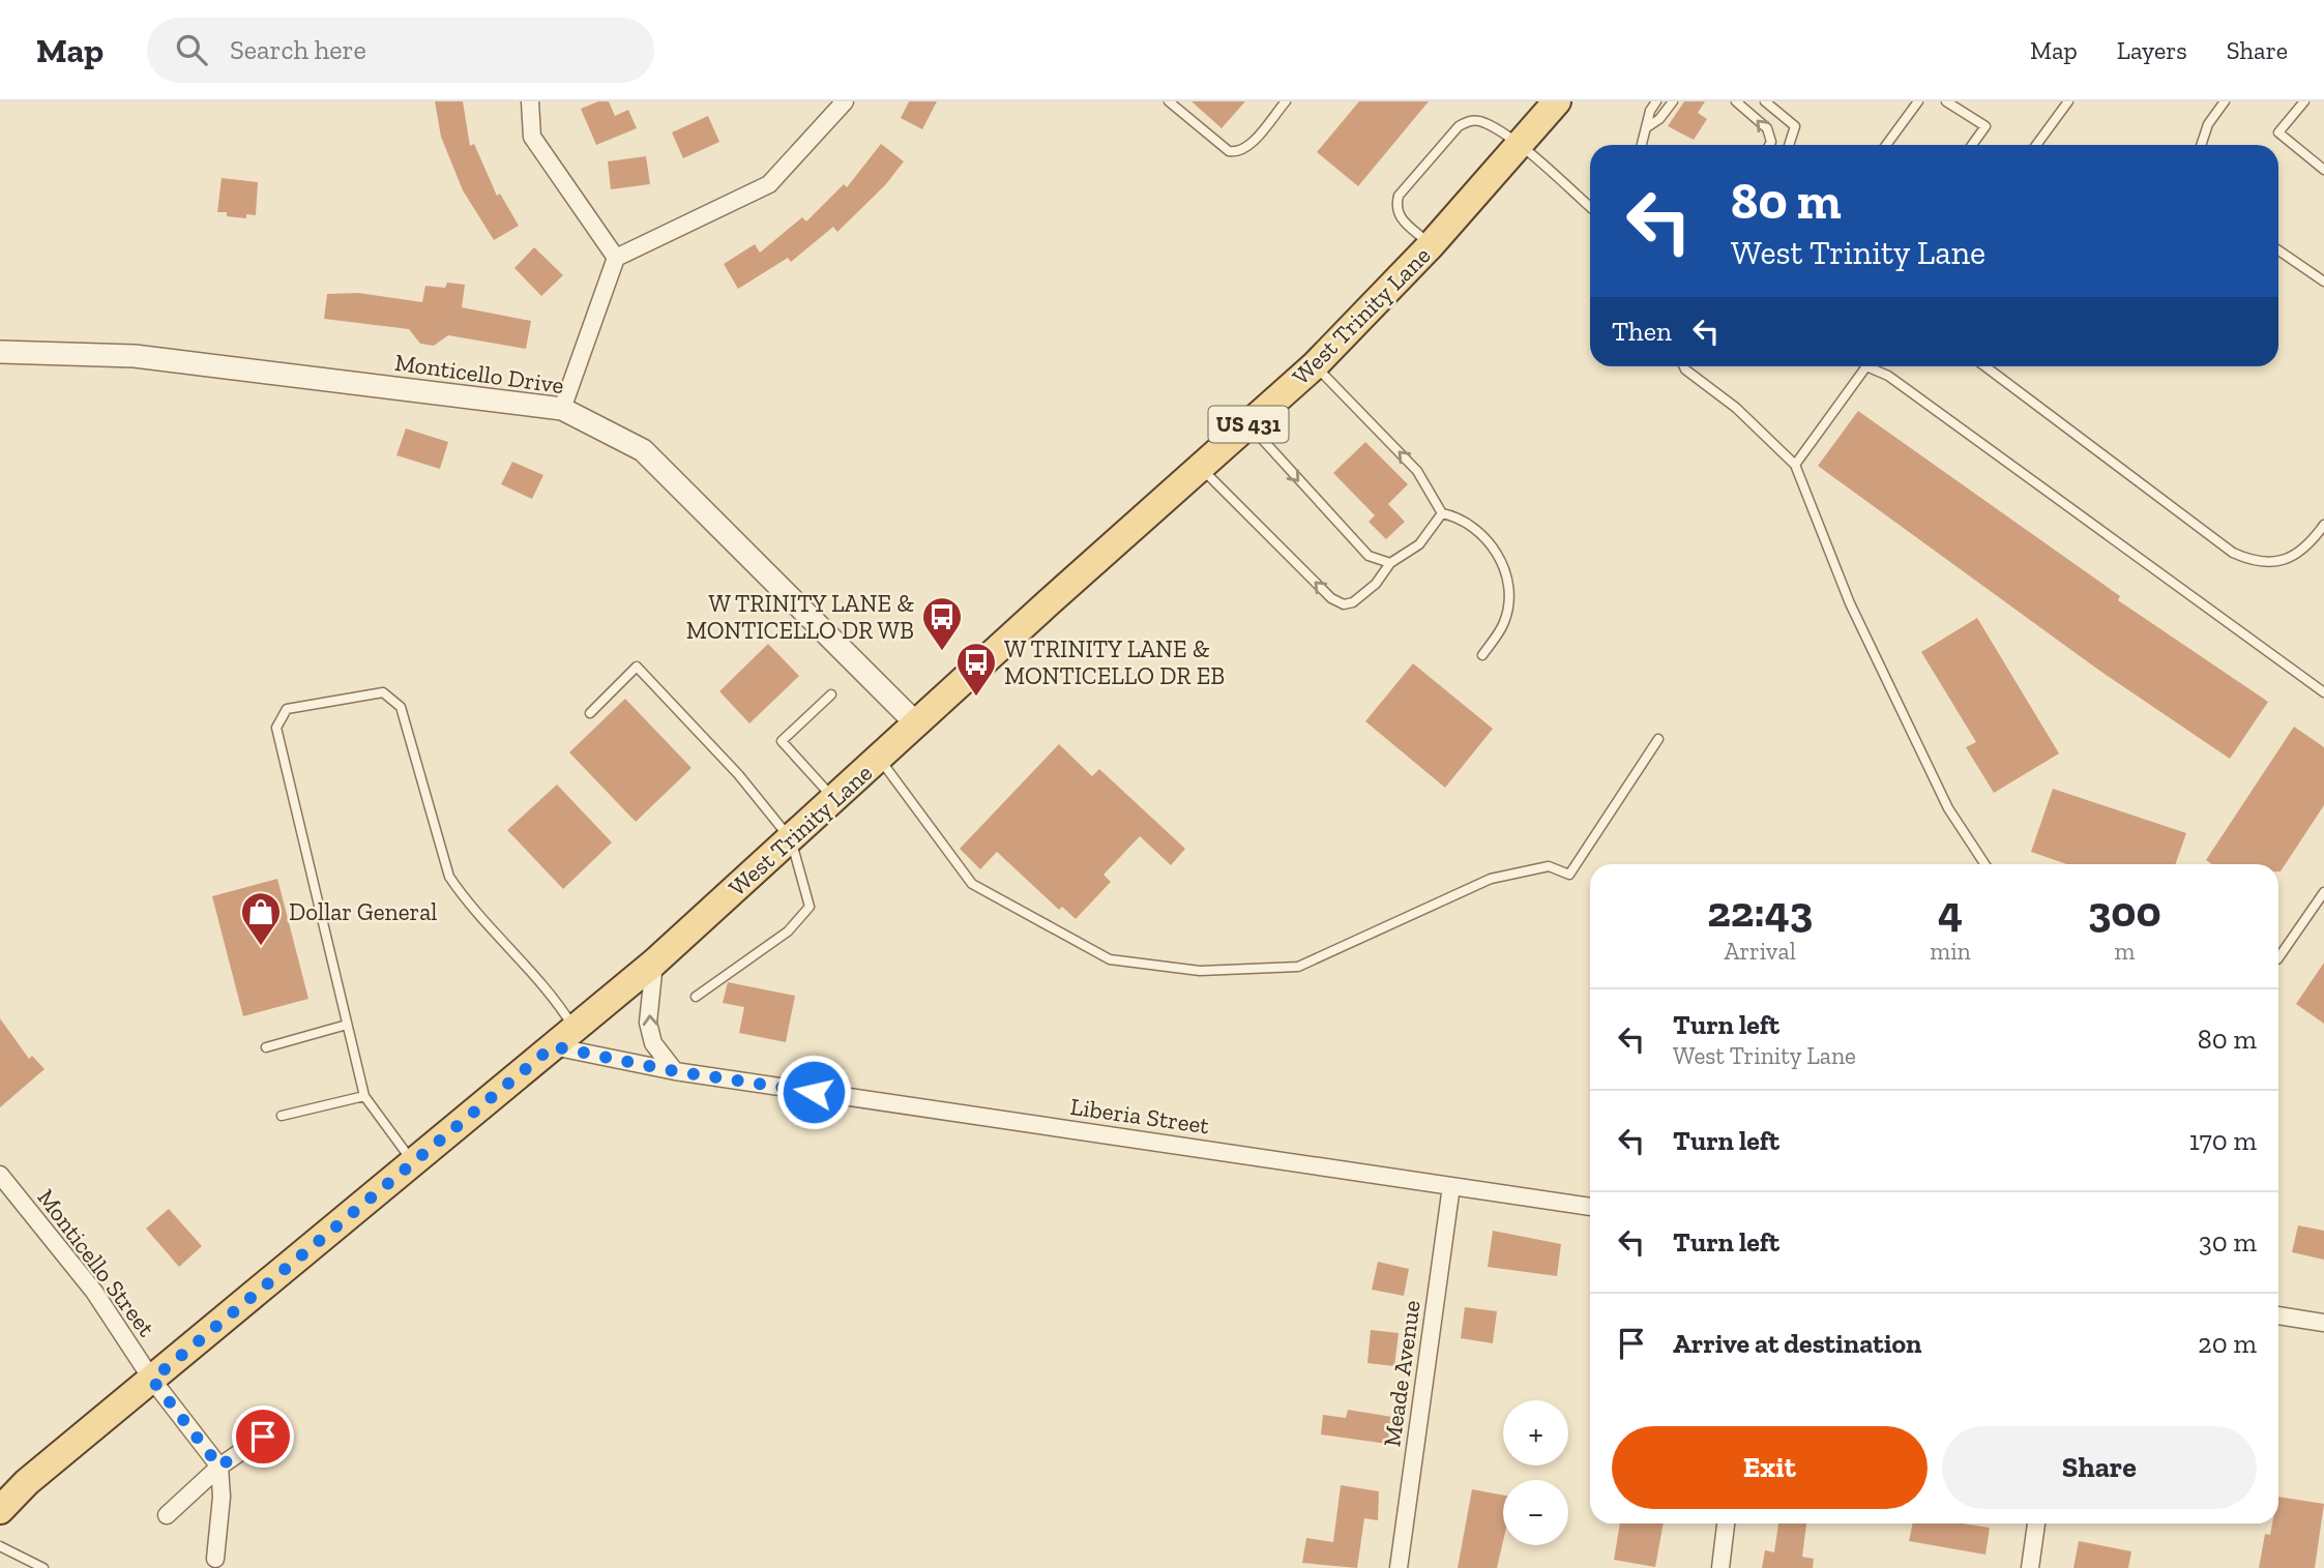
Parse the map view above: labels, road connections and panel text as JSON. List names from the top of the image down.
{
  "streets": {
    "main road": ["West Trinity Lane", "US 431"],
    "street": [
      "Monticello Drive",
      "Liberia Street",
      "Monticello Street",
      "Meade Avenue"
    ]
  },
  "crossings": [
    ["West Trinity Lane", "Monticello Drive"],
    ["West Trinity Lane", "Liberia Street"],
    ["West Trinity Lane", "Monticello Street"],
    ["Liberia Street", "Meade Avenue"]
  ],
  "places": {
    "bus stop": ["W TRINITY LANE & MONTICELLO DR WB", "W TRINITY LANE & MONTICELLO DR EB"],
    "shop": ["Dollar General"]
  },
  "page": {
    "header": "Map",
    "search": "Search here",
    "nav": ["Map", "Layers", "Share"],
    "turn": ["80 m", "West Trinity Lane"],
    "then": "Then",
    "eta": [
      "22:43",
      "Arrival",
      "4",
      "min",
      "300",
      "m"
    ],
    "list": [
      {
        "name": "Turn left",
        "note": "West Trinity Lane",
        "value": "80 m"
      },
      {
        "name": "Turn left",
        "value": "170 m"
      },
      {
        "name": "Turn left",
        "value": "30 m"
      },
      {
        "name": "Arrive at destination",
        "value": "20 m"
      }
    ],
    "map_buttons": ["+", "−"],
    "buttons": ["Exit", "Share"]
  }
}
